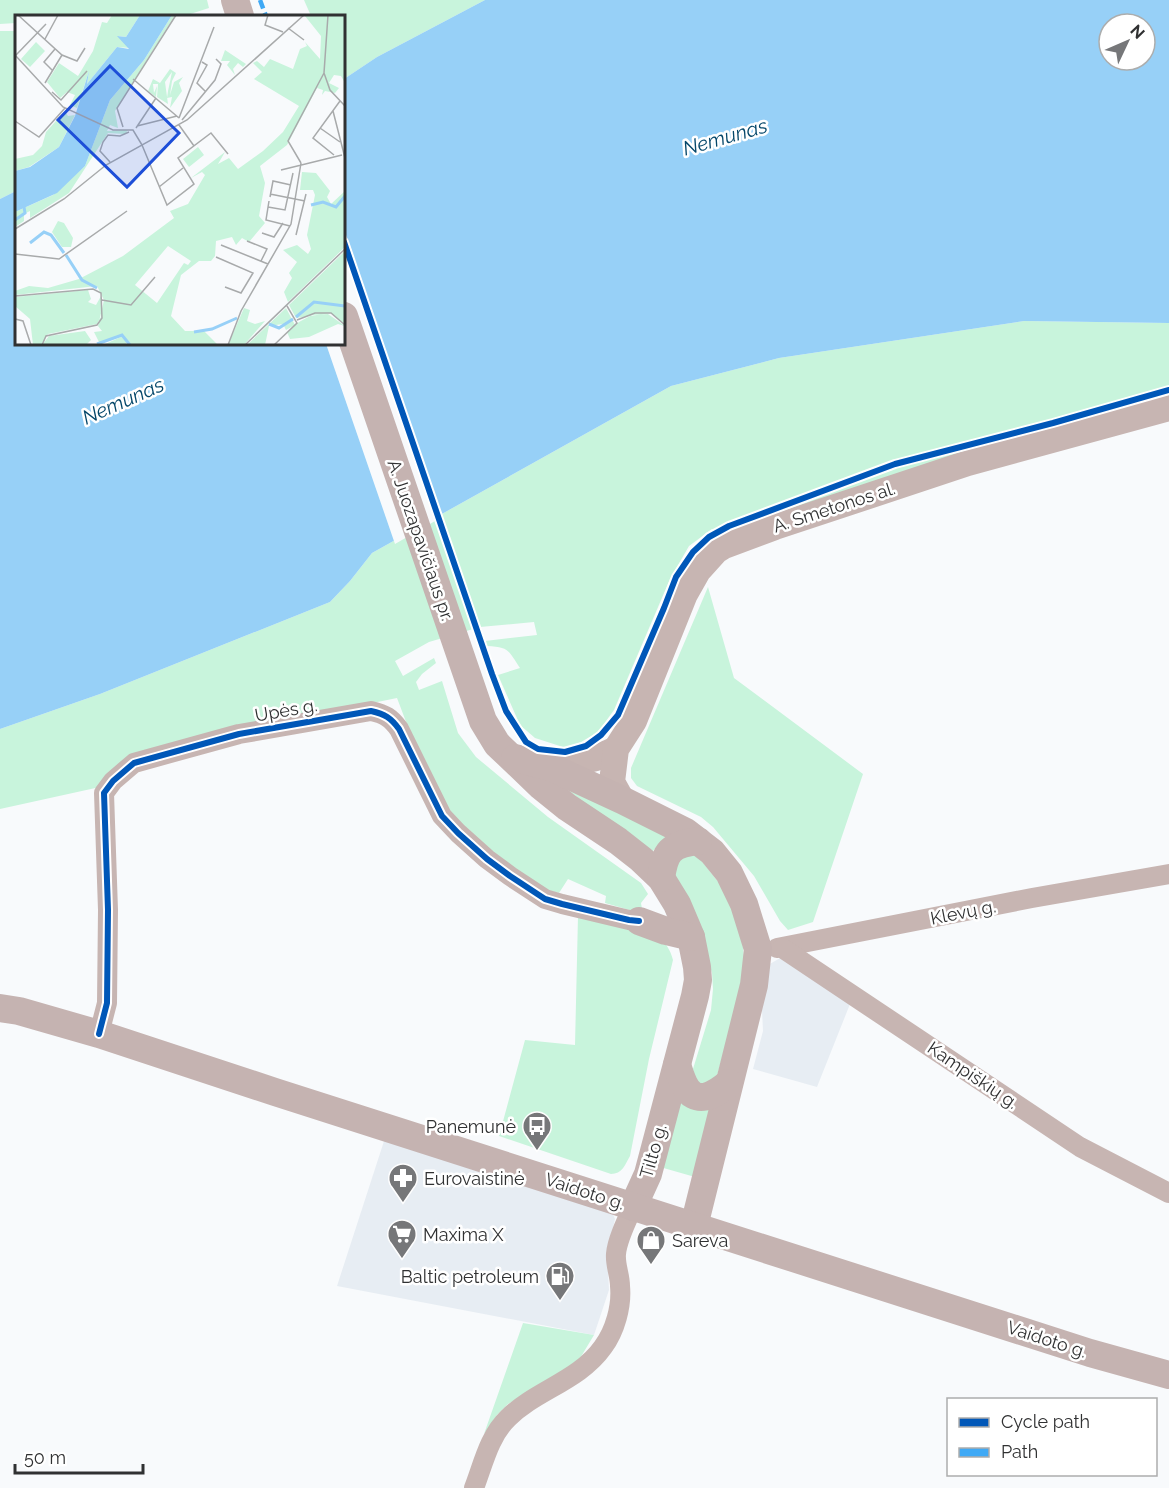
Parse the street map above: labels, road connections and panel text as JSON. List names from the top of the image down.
{
  "streets": {
    "main road": ["A. Juozapavičiaus pr.", "Tilto g.", "Vaidoto g."],
    "street": [
      "A. Smetonos al.",
      "Upės g.",
      "Klevų g.",
      "Kampiškių g."
    ]
  },
  "crossings": [
    ["A. Juozapavičiaus pr.", "Tilto g."],
    ["Upės g.", "Vaidoto g."],
    ["Klevų g.", "Kampiškių g."],
    ["Tilto g.", "Vaidoto g."]
  ],
  "water": ["Nemunas"],
  "places": {
    "bus stop": ["Panemunė"],
    "pharmacy": ["Eurovaistinė"],
    "supermarket": ["Maxima X"],
    "shop": ["Sareva"],
    "fuel station": ["Baltic petroleum"]
  },
  "legend": ["Cycle path", "Path"],
  "scale_bar": "50 m",
  "north": "top right"
}
